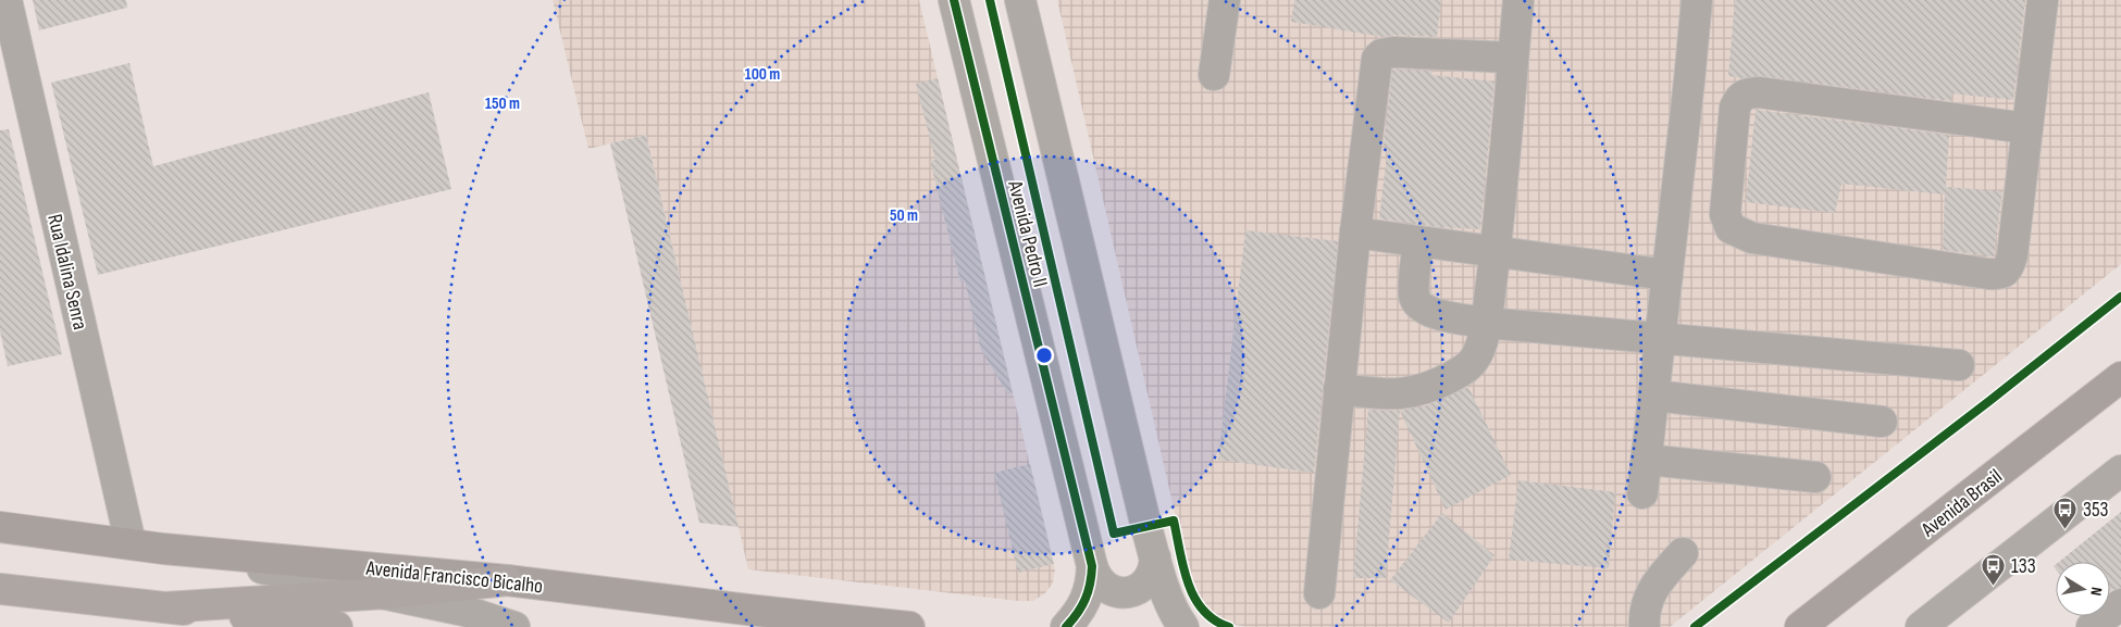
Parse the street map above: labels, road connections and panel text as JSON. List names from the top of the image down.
{
  "streets": {
    "main road": ["Avenida Brasil", "Avenida Francisco Bicalho"],
    "street": ["Avenida Pedro II", "Rua Idalina Senra"]
  },
  "crossings": [
    ["Rua Idalina Senra", "Avenida Francisco Bicalho"]
  ],
  "places": {
    "bus stop": ["353", "133"]
  },
  "north": "right",
  "rings": ["100 m", "150 m", "50 m"]
}
